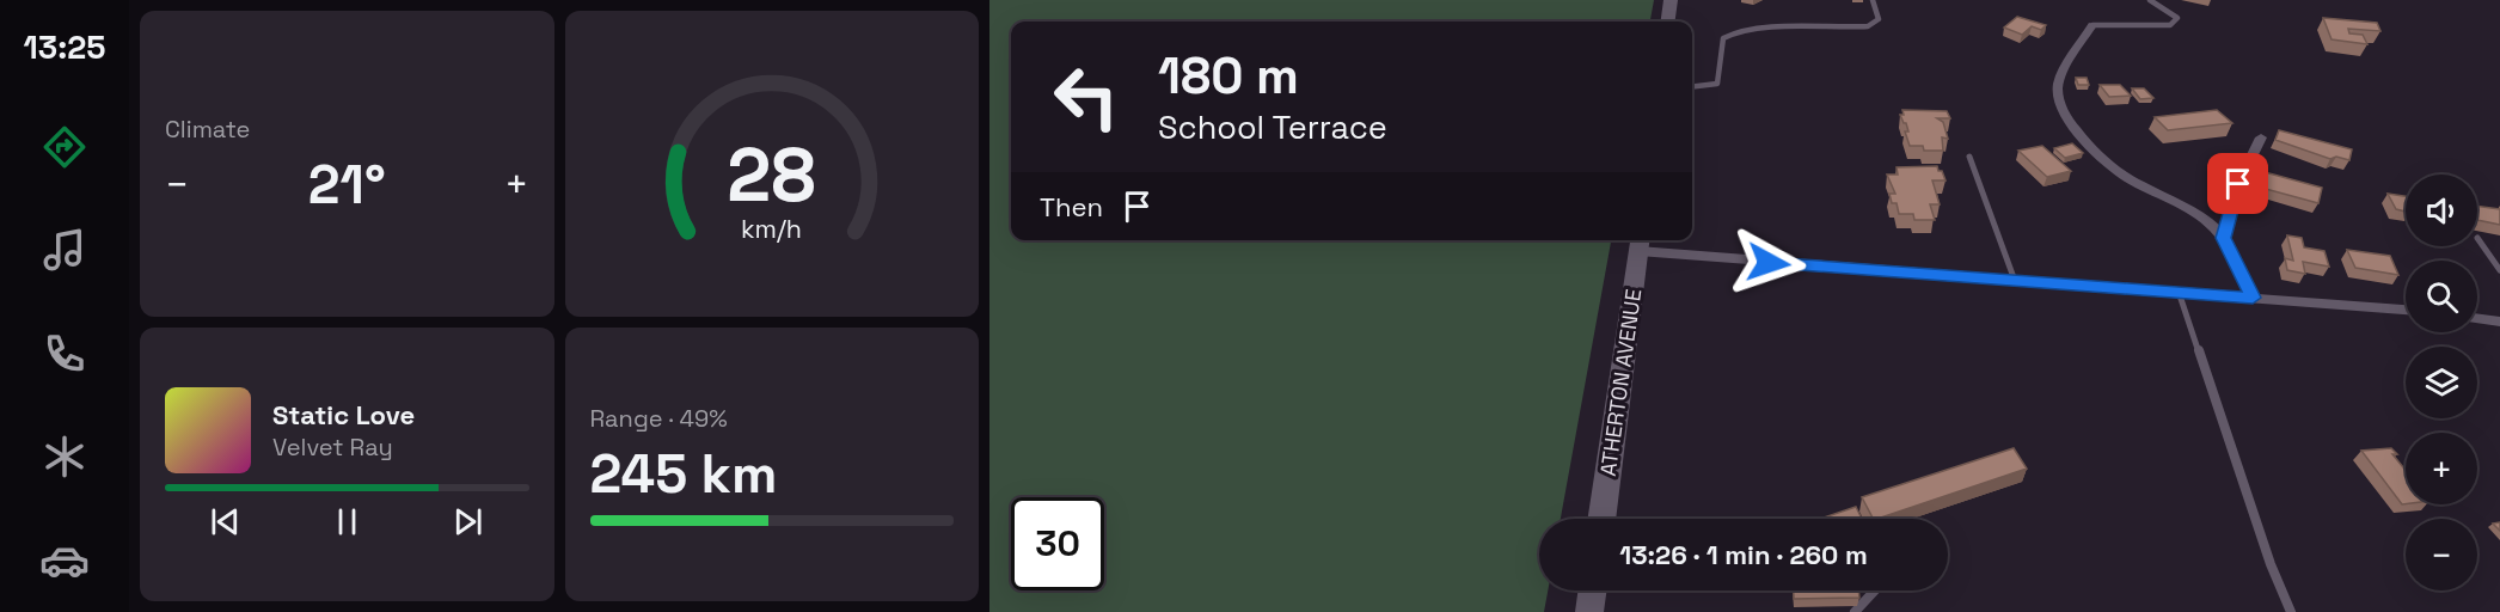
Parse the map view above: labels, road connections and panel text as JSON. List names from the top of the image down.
{
  "streets": {
    "main road": ["ATHERTON AVENUE"]
  },
  "page": {
    "tabs": "13:25",
    "tile": [
      "Climate",
      ["Range · 49%", "245 km"]
    ],
    "turn": ["180 m", "School Terrace"],
    "heat": ["−", "21°", "+"],
    "then": "Then",
    "map_buttons": ["+", "−"],
    "song": ["Static Love", "Velvet Ray"],
    "limit": "30",
    "trip": "13:26 · 1 min · 260 m",
    "gauge": ["28", "km/h"]
  }
}
